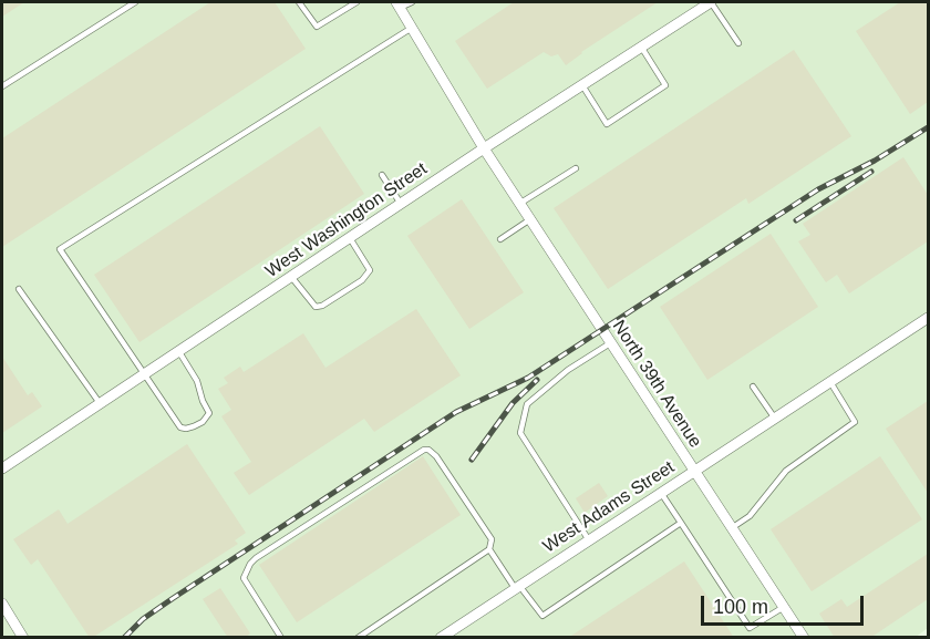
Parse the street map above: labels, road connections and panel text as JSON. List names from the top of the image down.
{
  "streets": {
    "street": ["West Washington Street", "North 39th Avenue", "West Adams Street"]
  },
  "crossings": [
    ["West Washington Street", "North 39th Avenue"],
    ["North 39th Avenue", "West Adams Street"]
  ],
  "scale_bar": "100 m"
}
